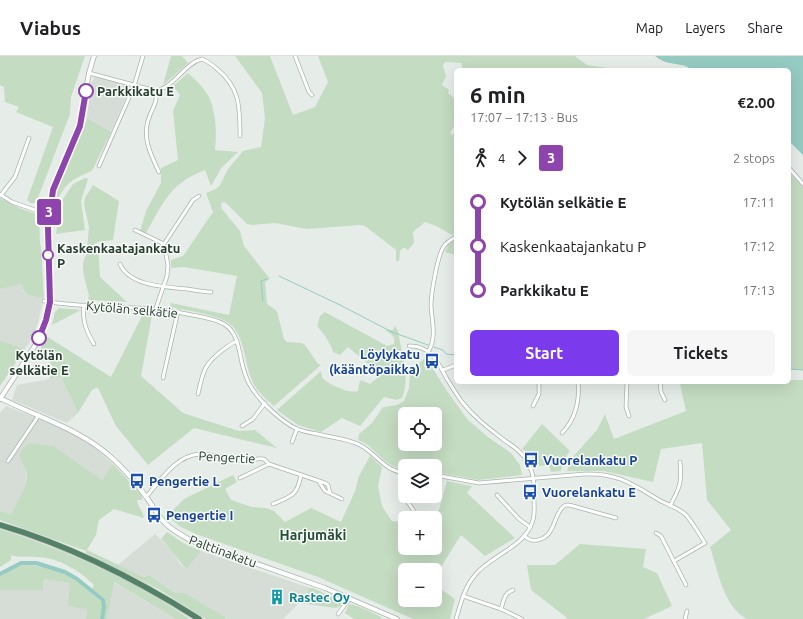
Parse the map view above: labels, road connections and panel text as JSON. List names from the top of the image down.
{
  "streets": {
    "street": ["Kytölän selkätie", "Pengertie", "Palttinakatu"]
  },
  "crossings": [
    ["Pengertie", "Palttinakatu"]
  ],
  "districts": ["Harjumäki"],
  "places": {
    "other": ["Parkkikatu E", "Kaskenkaatajankatu P", "Kytölän selkätie E"],
    "bus stop": [
      "Löylykatu (kääntöpaikka)",
      "Vuorelankatu P",
      "Pengertie L",
      "Vuorelankatu E",
      "Pengertie I"
    ],
    "building": ["Rastec Oy"]
  },
  "lines": ["bus line 3"],
  "page": {
    "header": "Viabus",
    "nav": ["Map", "Layers", "Share"],
    "on_map": "3",
    "heading": ["6 min", "17:07 – 17:13 · Bus", "€2.00"],
    "legs": ["4", "3", "2 stops"],
    "list": [
      {
        "name": "Kytölän selkätie E",
        "value": "17:11"
      },
      {
        "name": "Kaskenkaatajankatu P",
        "value": "17:12"
      },
      {
        "name": "Parkkikatu E",
        "value": "17:13"
      }
    ],
    "buttons": ["Start", "Tickets"],
    "map_buttons": ["+", "−"]
  }
}
